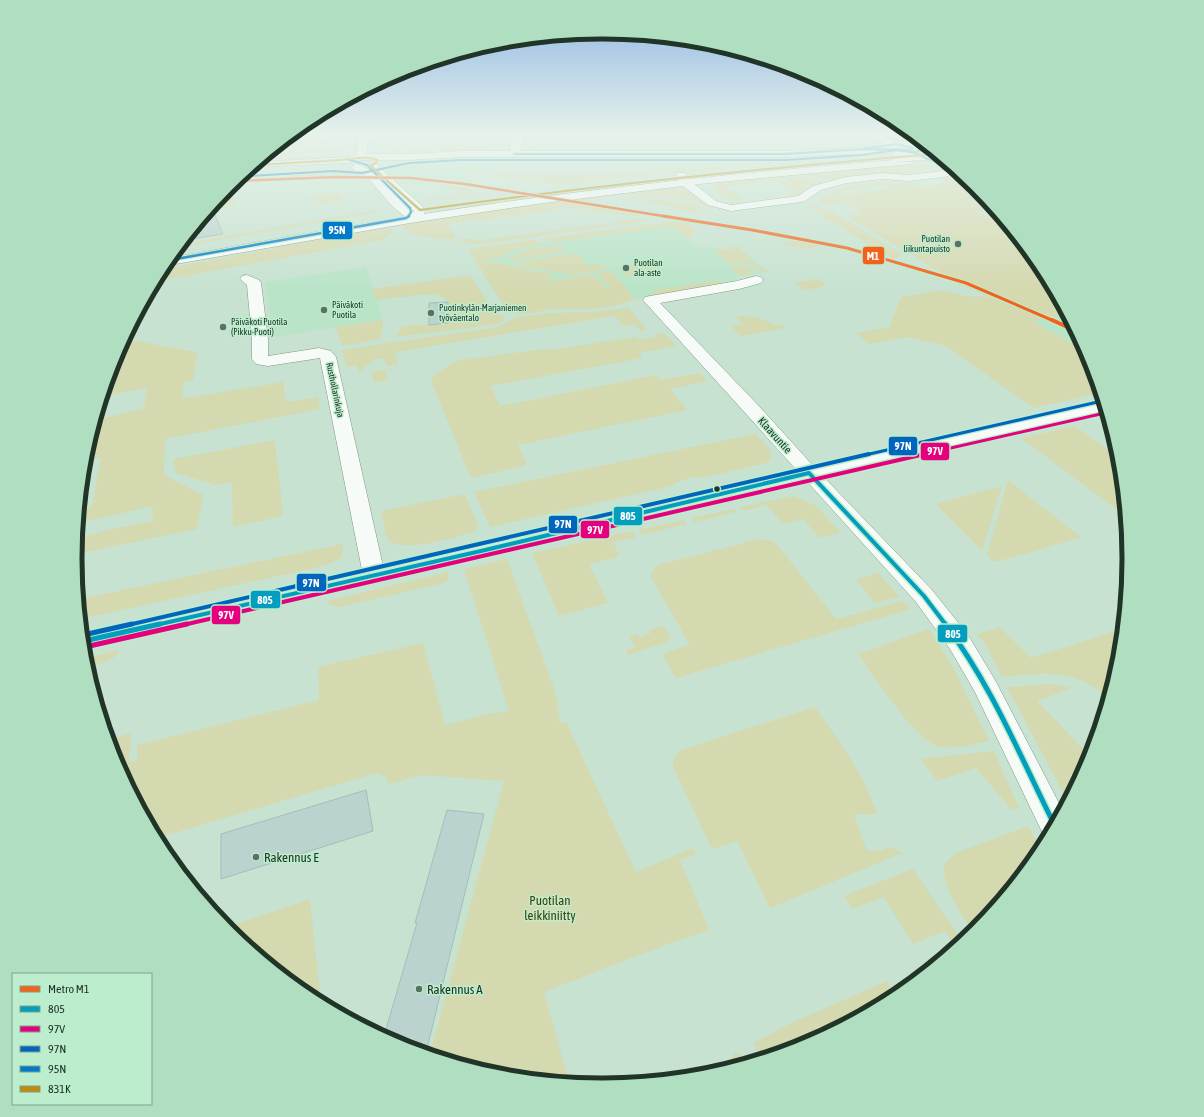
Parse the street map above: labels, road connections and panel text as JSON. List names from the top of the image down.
{
  "streets": {
    "main road": ["Rusthollarinkuja", "Klaavuntie"]
  },
  "parks": ["Puotilan leikkiniitty"],
  "places": [
    "Puotilan liikuntapuisto",
    "Puotilan ala-aste",
    "Päiväkoti Puotila",
    "Puotinkylän-Marjaniemen työväentalo",
    "Päiväkoti Puotila (Pikku-Puoti)",
    "Rakennus E",
    "Rakennus A"
  ],
  "lines": [
    "metro line M1",
    "transit line 95N",
    "transit line 831K",
    "transit line 97N",
    "transit line 97V",
    "transit line 805"
  ],
  "legend": [
    "Metro M1",
    "805",
    "97V",
    "97N",
    "95N",
    "831K"
  ]
}
